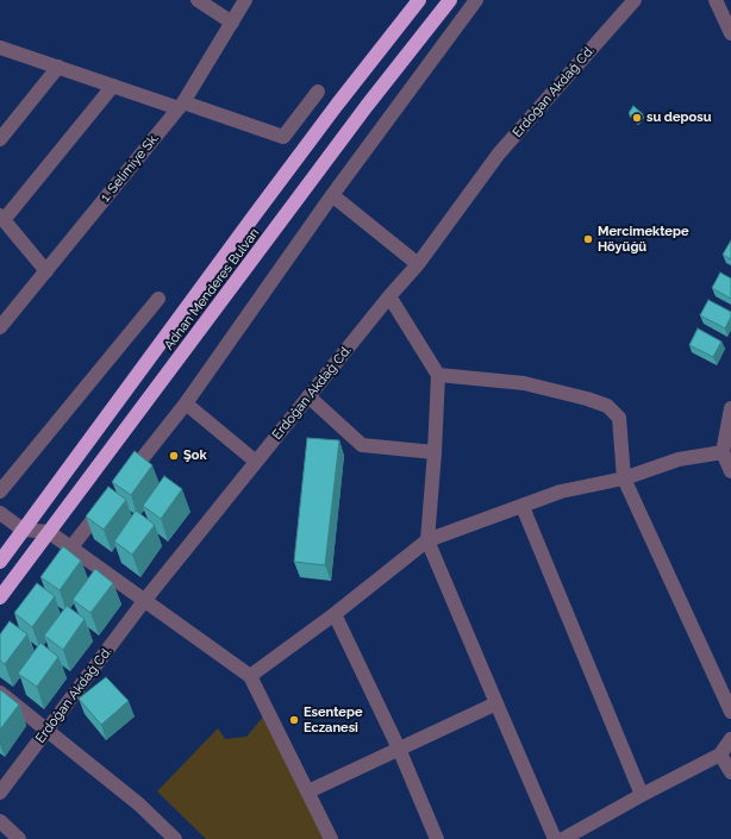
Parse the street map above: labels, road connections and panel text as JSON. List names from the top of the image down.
{
  "streets": {
    "highway": ["Adnan Menderes Bulvarı"],
    "street": ["Erdoğan Akdağ Cd.", "1. Selimiye Sk."]
  },
  "places": [
    "su deposu",
    "Mercimektepe Höyüğü",
    "Şok",
    "Esentepe Eczanesi"
  ]
}
